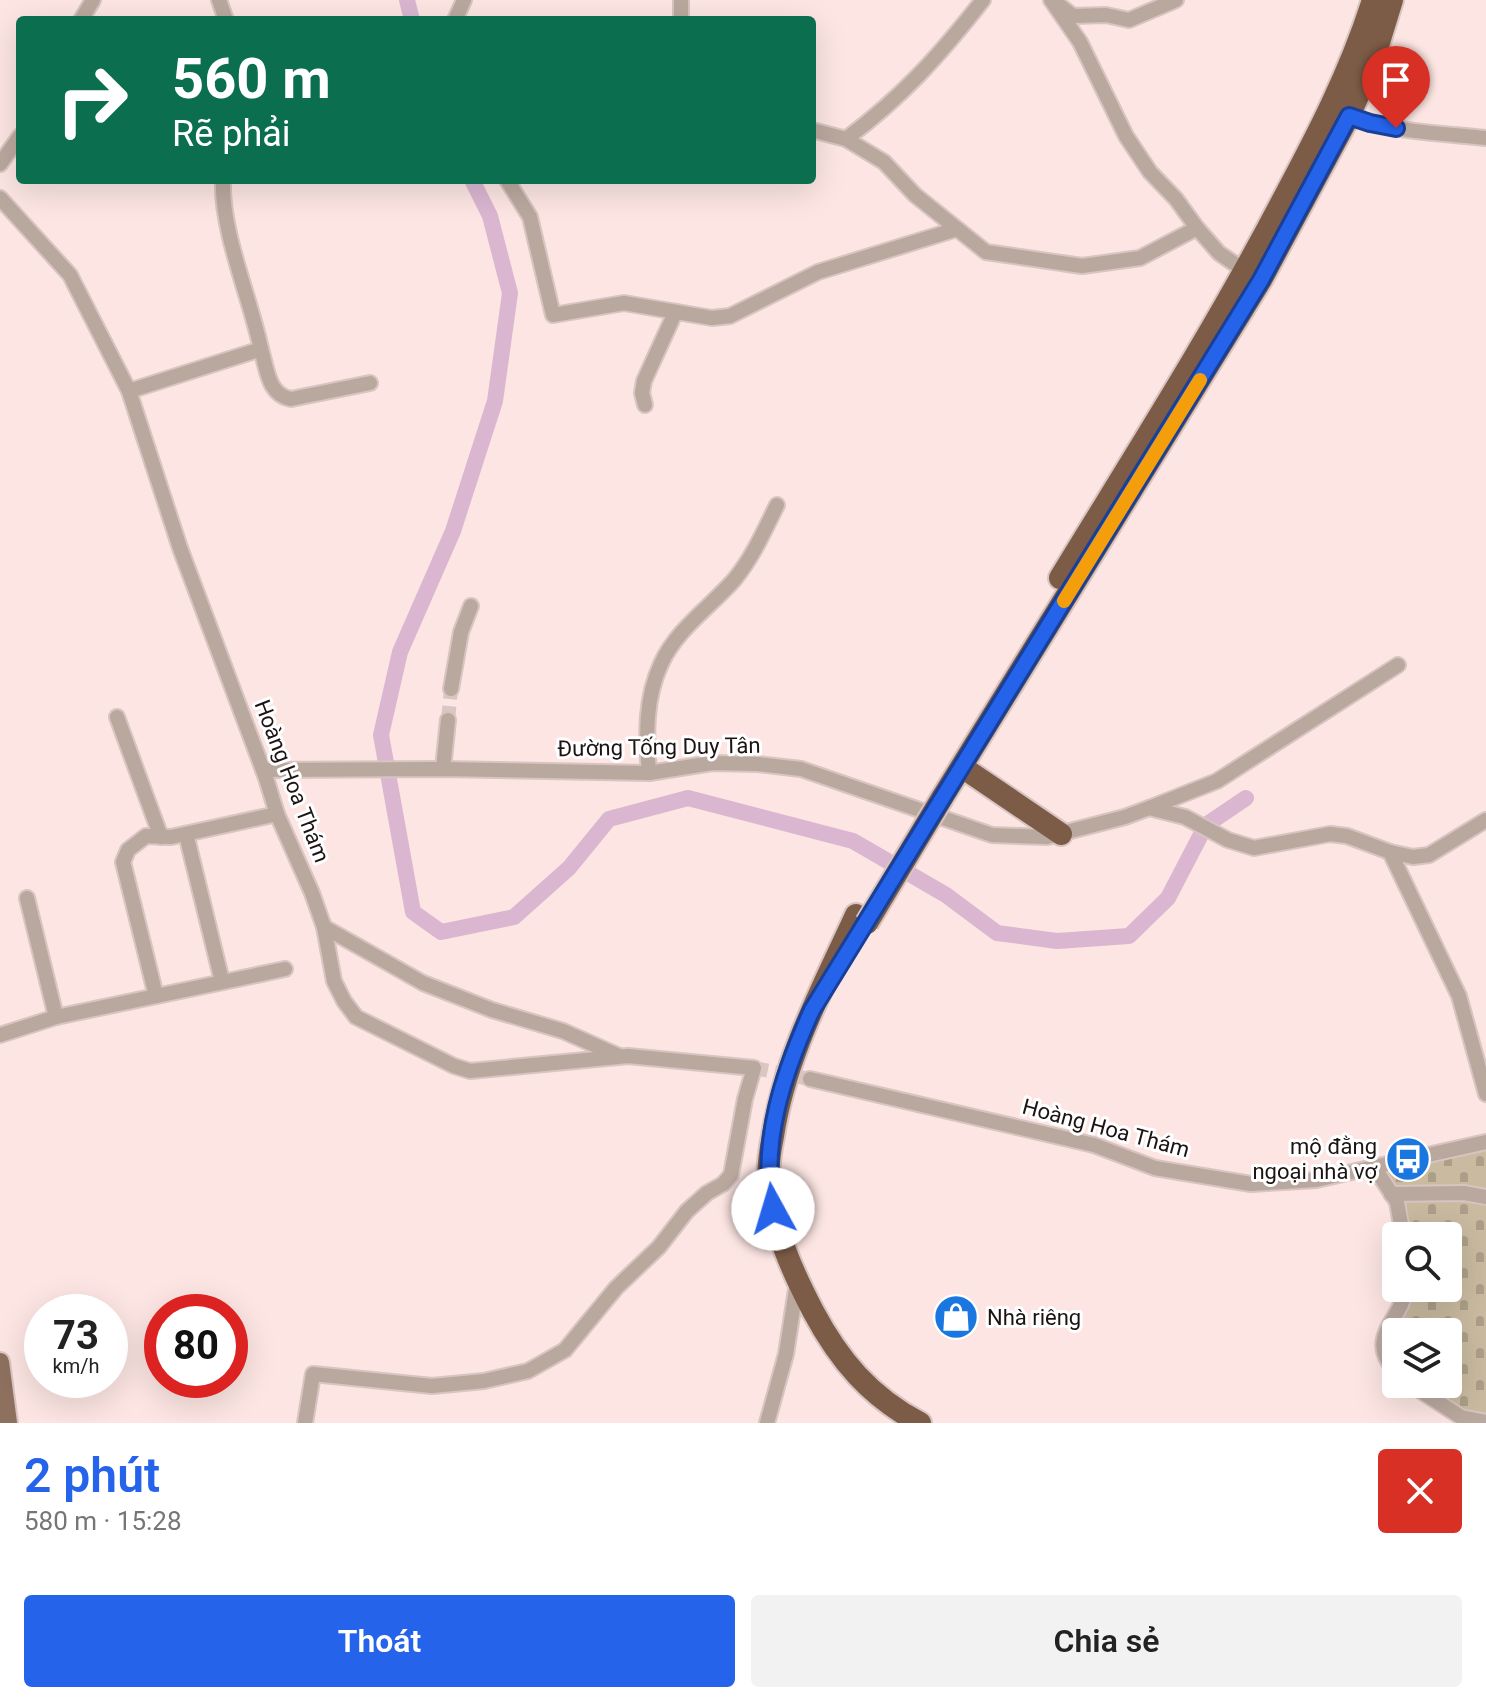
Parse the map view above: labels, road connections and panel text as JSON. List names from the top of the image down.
{
  "streets": {
    "street": ["Đường Tống Duy Tân", "Hoàng Hoa Thám"]
  },
  "crossings": [
    ["Đường Tống Duy Tân", "Hoàng Hoa Thám"]
  ],
  "places": {
    "bus stop": ["mộ đằng ngoại nhà vợ"],
    "shop": ["Nhà riêng"]
  },
  "page": {
    "turn": ["560 m", "Rẽ phải"],
    "speed": "73 km/h",
    "limit": "80",
    "heading": ["2 phút", "580 m · 15:28"],
    "buttons": ["Thoát", "Chia sẻ"]
  }
}
